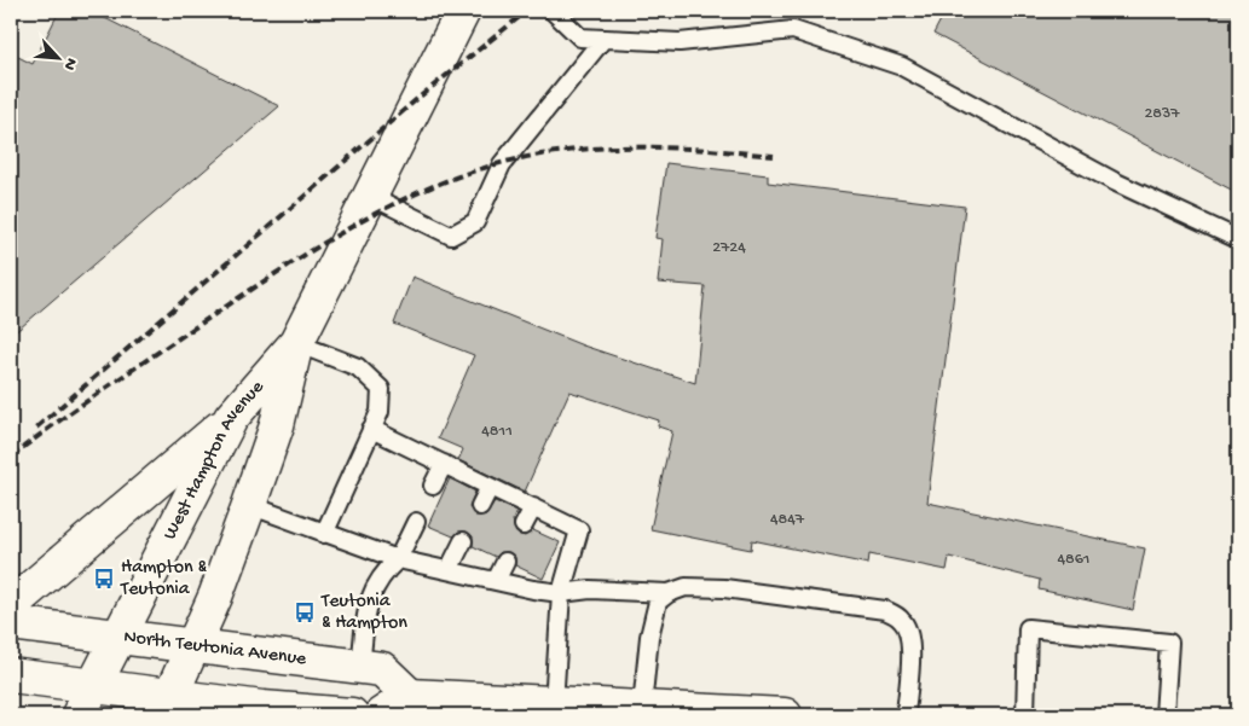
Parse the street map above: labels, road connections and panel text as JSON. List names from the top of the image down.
{
  "streets": {
    "main road": ["West Hampton Avenue", "North Teutonia Avenue"]
  },
  "crossings": [
    ["West Hampton Avenue", "North Teutonia Avenue"]
  ],
  "places": {
    "bus stop": ["Hampton & Teutonia", "Teutonia & Hampton"]
  },
  "house_numbers": [
    "2837",
    "2724",
    "4811",
    "4847",
    "4861"
  ],
  "north": "bottom right"
}
